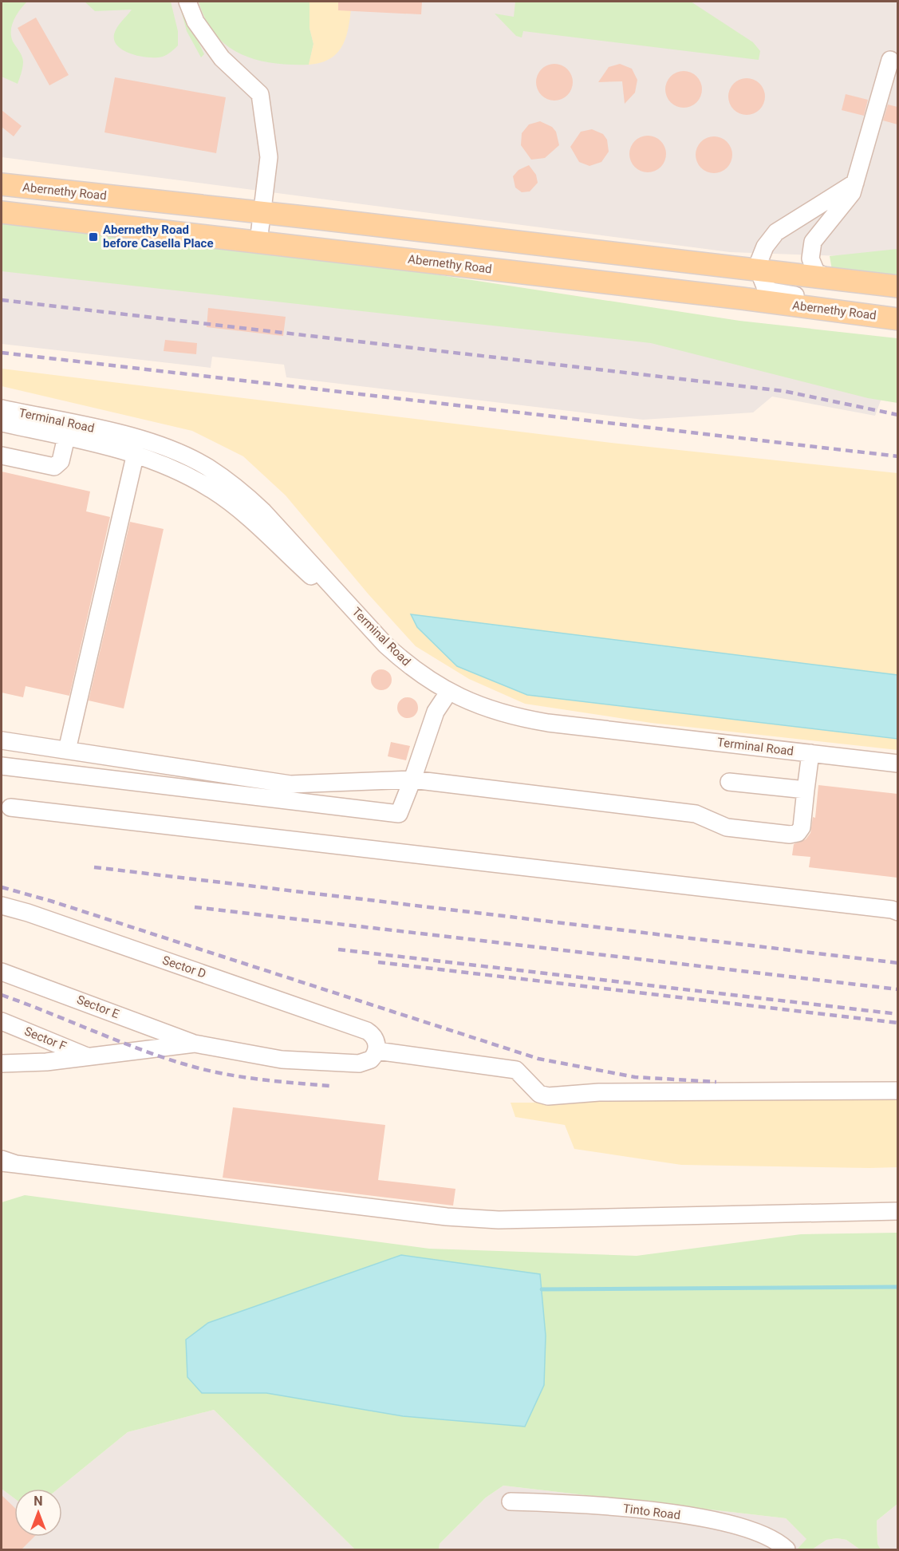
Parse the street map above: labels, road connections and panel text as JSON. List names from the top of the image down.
{
  "streets": {
    "main road": ["Abernethy Road"],
    "street": [
      "Terminal Road",
      "Sector D",
      "Sector E",
      "Sector F",
      "Tinto Road"
    ]
  },
  "places": {
    "transit": ["Abernethy Road before Casella Place"]
  },
  "north": "top"
}
